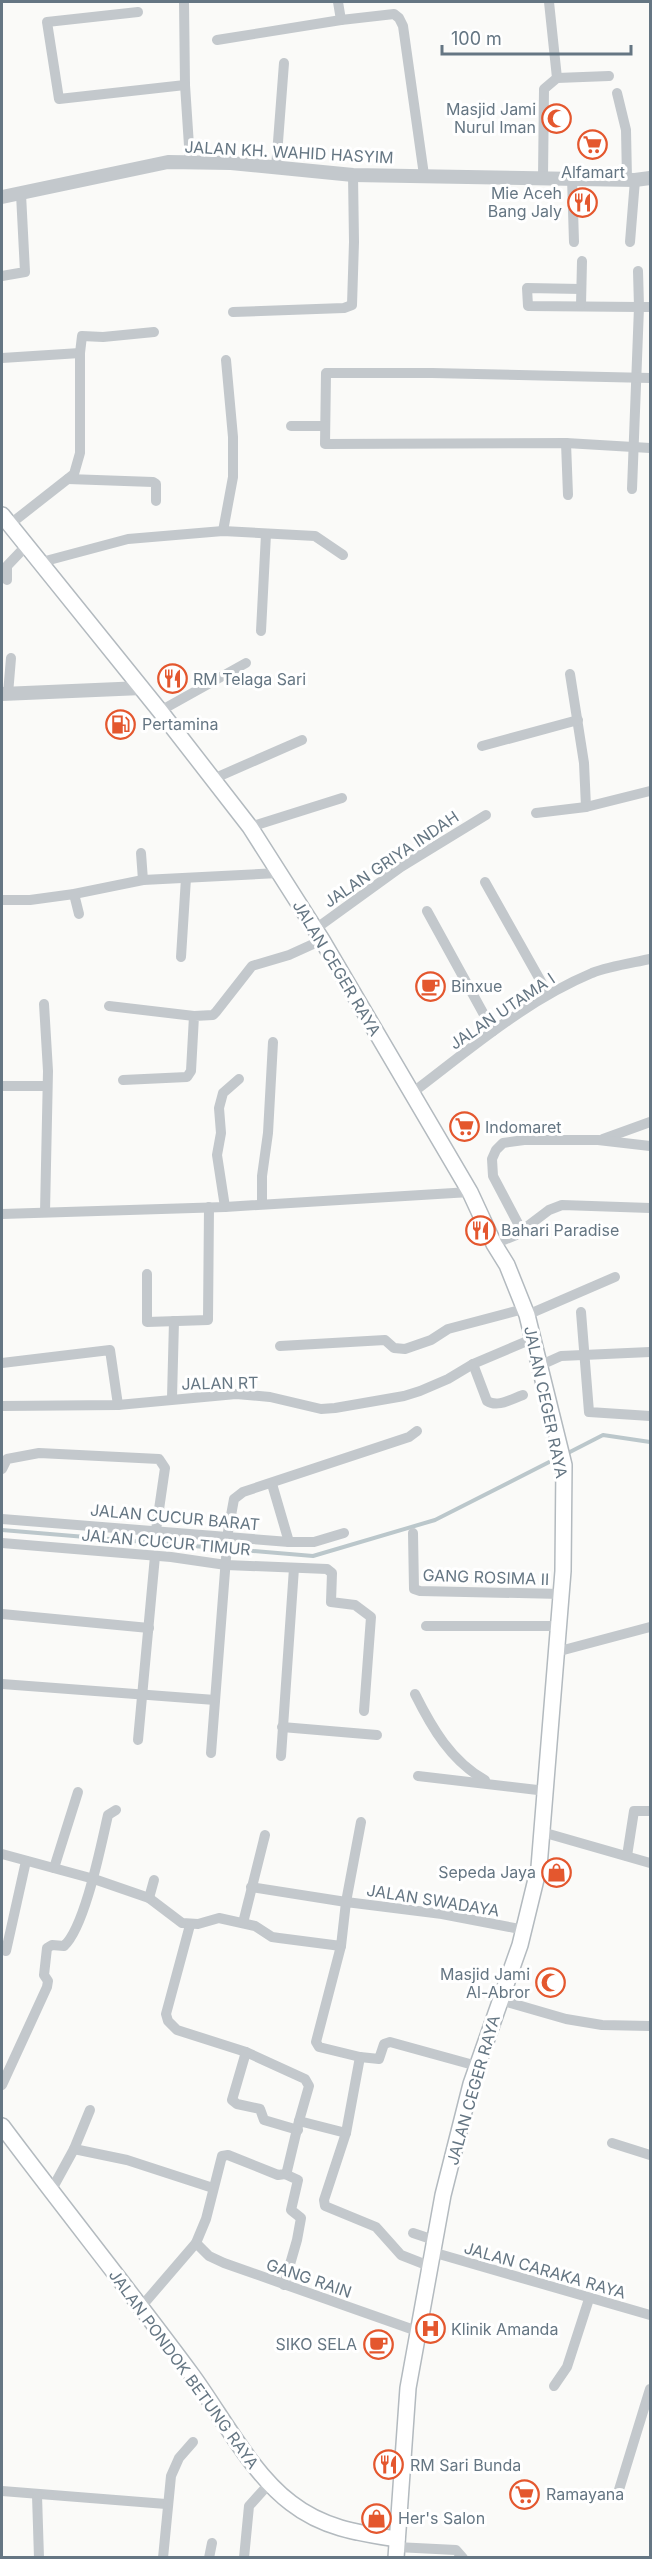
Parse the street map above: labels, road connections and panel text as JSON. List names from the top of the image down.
{
  "streets": {
    "main road": ["JALAN CEGER RAYA", "JALAN PONDOK BETUNG RAYA"],
    "street": [
      "JALAN KH. WAHID HASYIM",
      "JALAN GRIYA INDAH",
      "JALAN UTAMA I",
      "JALAN RT",
      "JALAN CUCUR BARAT",
      "JALAN CUCUR TIMUR",
      "GANG ROSIMA II",
      "JALAN SWADAYA",
      "JALAN CARAKA RAYA",
      "GANG RAIN"
    ]
  },
  "crossings": [
    ["JALAN GRIYA INDAH", "JALAN CEGER RAYA"],
    ["JALAN CEGER RAYA", "JALAN UTAMA I"],
    ["JALAN CEGER RAYA", "JALAN RT"],
    ["JALAN CEGER RAYA", "GANG ROSIMA II"],
    ["JALAN CEGER RAYA", "JALAN SWADAYA"],
    ["JALAN CEGER RAYA", "JALAN CARAKA RAYA"],
    ["JALAN CEGER RAYA", "GANG RAIN"],
    ["JALAN CEGER RAYA", "JALAN PONDOK BETUNG RAYA"]
  ],
  "places": {
    "mosque": ["Masjid Jami Nurul Iman", "Masjid Jami Al-Abror"],
    "supermarket": ["Alfamart", "Indomaret", "Ramayana"],
    "restaurant": [
      "Mie Aceh Bang Jaly",
      "RM Telaga Sari",
      "Bahari Paradise",
      "RM Sari Bunda"
    ],
    "fuel station": ["Pertamina"],
    "cafe": ["Binxue", "SIKO SELA"],
    "shop": ["Sepeda Jaya", "Her's Salon"],
    "hospital": ["Klinik Amanda"]
  },
  "scale_bar": "100 m"
}
